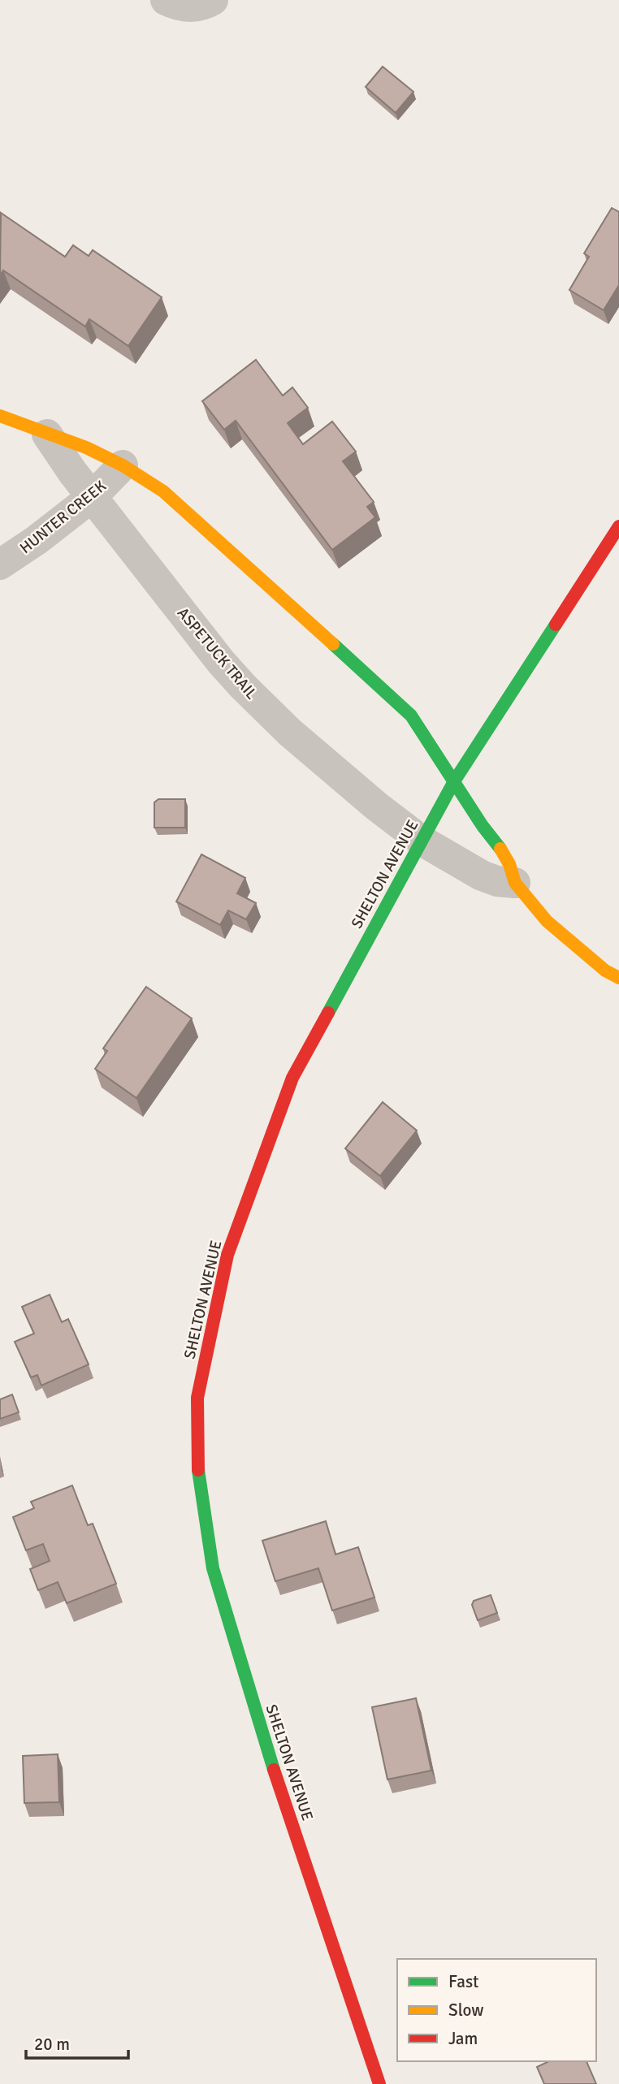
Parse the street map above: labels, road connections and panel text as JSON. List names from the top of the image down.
{
  "streets": {
    "main road": ["SHELTON AVENUE"],
    "street": ["HUNTER CREEK", "ASPETUCK TRAIL"]
  },
  "crossings": [
    ["HUNTER CREEK", "ASPETUCK TRAIL"],
    ["ASPETUCK TRAIL", "SHELTON AVENUE"]
  ],
  "legend": ["Fast", "Slow", "Jam"],
  "scale_bar": "20 m"
}
